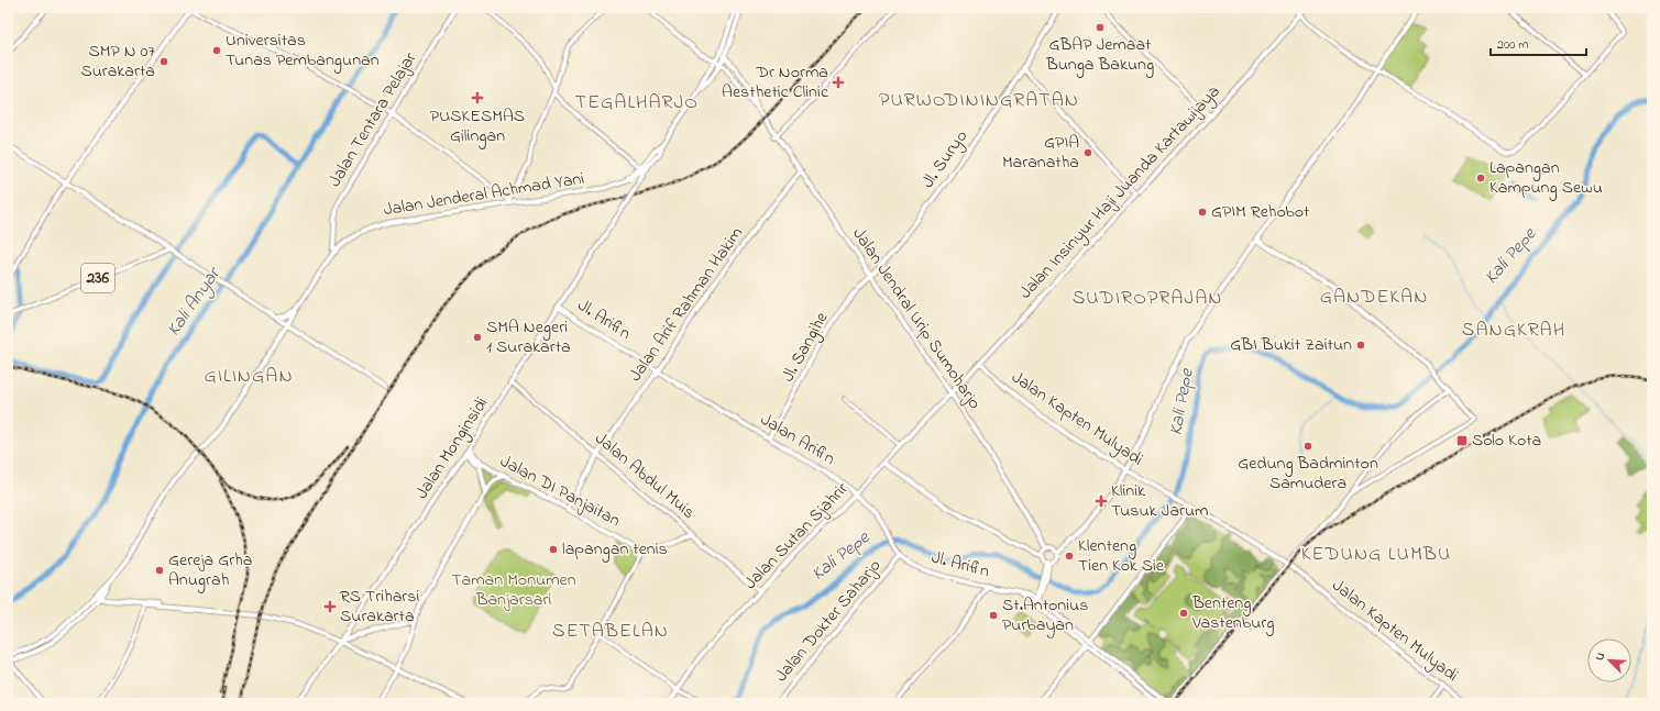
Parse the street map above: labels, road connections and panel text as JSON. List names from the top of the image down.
{
  "streets": {
    "main road": [
      "Jalan Tentara Pelajar",
      "Jl. Suryo",
      "Jalan Insinyur Haji Juanda Kartawijaya",
      "Jalan Jenderal Achmad Yani",
      "236",
      "Jalan Arif Rahman Hakim",
      "Jalan Jendral Urip Sumoharjo",
      "Jl. Arifin",
      "Jl. Sangihe",
      "Jalan Kapten Mulyadi",
      "Jalan Arifin",
      "Jalan Monginsidi",
      "Jalan Abdul Muis",
      "Jalan DI Panjaitan",
      "Jalan Sutan Sjahrir",
      "Jalan Dokter Saharjo"
    ]
  },
  "crossings": [
    ["Jalan Tentara Pelajar", "Jalan Jenderal Achmad Yani"],
    ["Jl. Suryo", "Jalan Jendral Urip Sumoharjo"],
    ["Jl. Suryo", "Jl. Sangihe"],
    ["Jalan Insinyur Haji Juanda Kartawijaya", "Jalan Jendral Urip Sumoharjo"],
    ["Jalan Insinyur Haji Juanda Kartawijaya", "Jalan Kapten Mulyadi"],
    ["Jalan Insinyur Haji Juanda Kartawijaya", "Jalan Sutan Sjahrir"],
    ["Jalan Jenderal Achmad Yani", "Jalan Jendral Urip Sumoharjo"],
    ["Jalan Jenderal Achmad Yani", "Jalan Monginsidi"],
    ["Jalan Arif Rahman Hakim", "Jalan Jendral Urip Sumoharjo"],
    ["Jalan Arif Rahman Hakim", "Jl. Arifin"],
    ["Jalan Arif Rahman Hakim", "Jalan Arifin"],
    ["Jalan Arif Rahman Hakim", "Jalan Abdul Muis"],
    ["Jalan Arif Rahman Hakim", "Jalan DI Panjaitan"],
    ["Jalan Jendral Urip Sumoharjo", "Jl. Sangihe"],
    ["Jalan Jendral Urip Sumoharjo", "Jalan Sutan Sjahrir"],
    ["Jl. Arifin", "Jalan Arifin"],
    ["Jl. Arifin", "Jalan Monginsidi"],
    ["Jl. Arifin", "Jalan Dokter Saharjo"],
    ["Jl. Sangihe", "Jalan Arifin"],
    ["Jalan Arifin", "Jalan Sutan Sjahrir"],
    ["Jalan Arifin", "Jalan Dokter Saharjo"],
    ["Jalan Monginsidi", "Jalan Abdul Muis"],
    ["Jalan Monginsidi", "Jalan DI Panjaitan"],
    ["Jalan Abdul Muis", "Jalan Sutan Sjahrir"]
  ],
  "districts": [
    "PURWODININGRATAN",
    "TEGALHARJO",
    "GANDEKAN",
    "SUDIROPRAJAN",
    "SANGKRAH",
    "GILINGAN",
    "KEDUNG LUMBU",
    "SETABELAN"
  ],
  "water": ["Kali Pepe", "Kali Anyar"],
  "parks": ["Taman Monumen Banjarsari"],
  "places": {
    "other": [
      "GBAP Jemaat Bunga Bakung",
      "Universitas Tunas Pembangunan",
      "SMP N 07 Surakarta",
      "GPIA Maranatha",
      "Lapangan Kampung Sewu",
      "GPIM Rehobot",
      "SMA Negeri 1 Surakarta",
      "GBI Bukit Zaitun",
      "Gedung Badminton Samudera",
      "lapangan tenis",
      "Klenteng Tien Kok Sie",
      "Gereja Grha Anugrah",
      "Benteng Vastenburg",
      "St.Antonius Purbayan"
    ],
    "health": [
      "Dr Norma Aesthetic Clinic",
      "PUSKESMAS Gilingan",
      "Klinik Tusuk Jarum",
      "RS Triharsi Surakarta"
    ],
    "transit": ["Solo Kota"]
  },
  "scale_bar": "200 m",
  "north": "top left"
}
